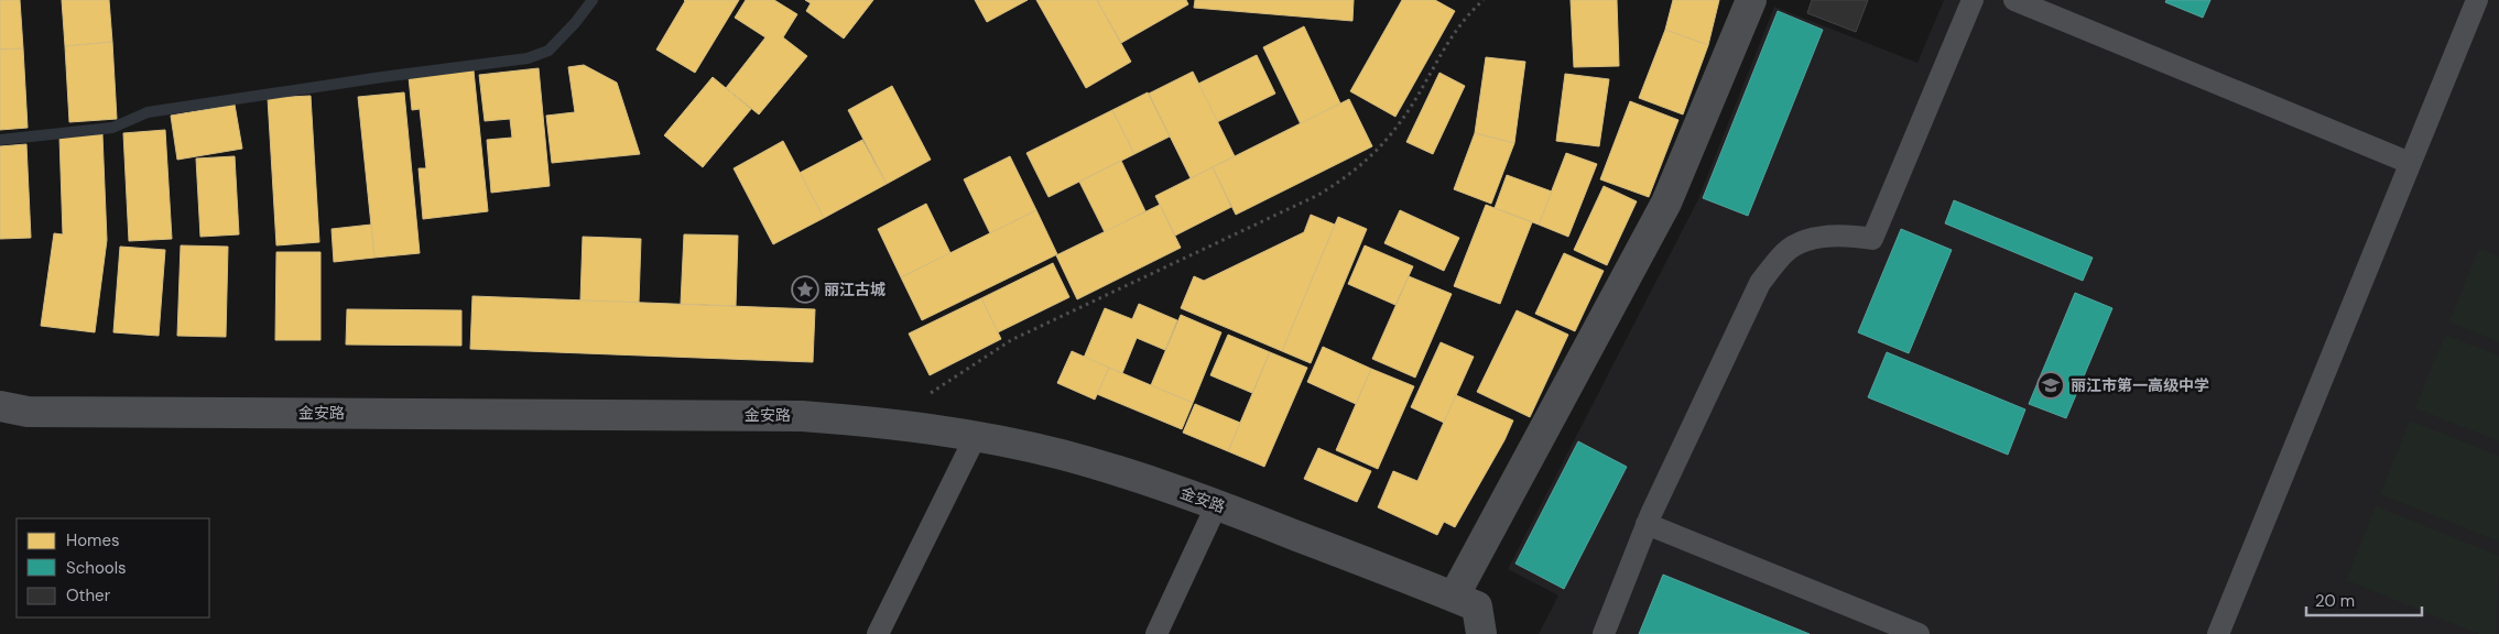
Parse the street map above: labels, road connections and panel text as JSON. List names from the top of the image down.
{
  "streets": {
    "street": ["金安路"]
  },
  "places": {
    "place": ["丽江古城"],
    "school or university": ["丽江市第一高级中学"]
  },
  "legend": ["Homes", "Schools", "Other"],
  "scale_bar": "20 m"
}
